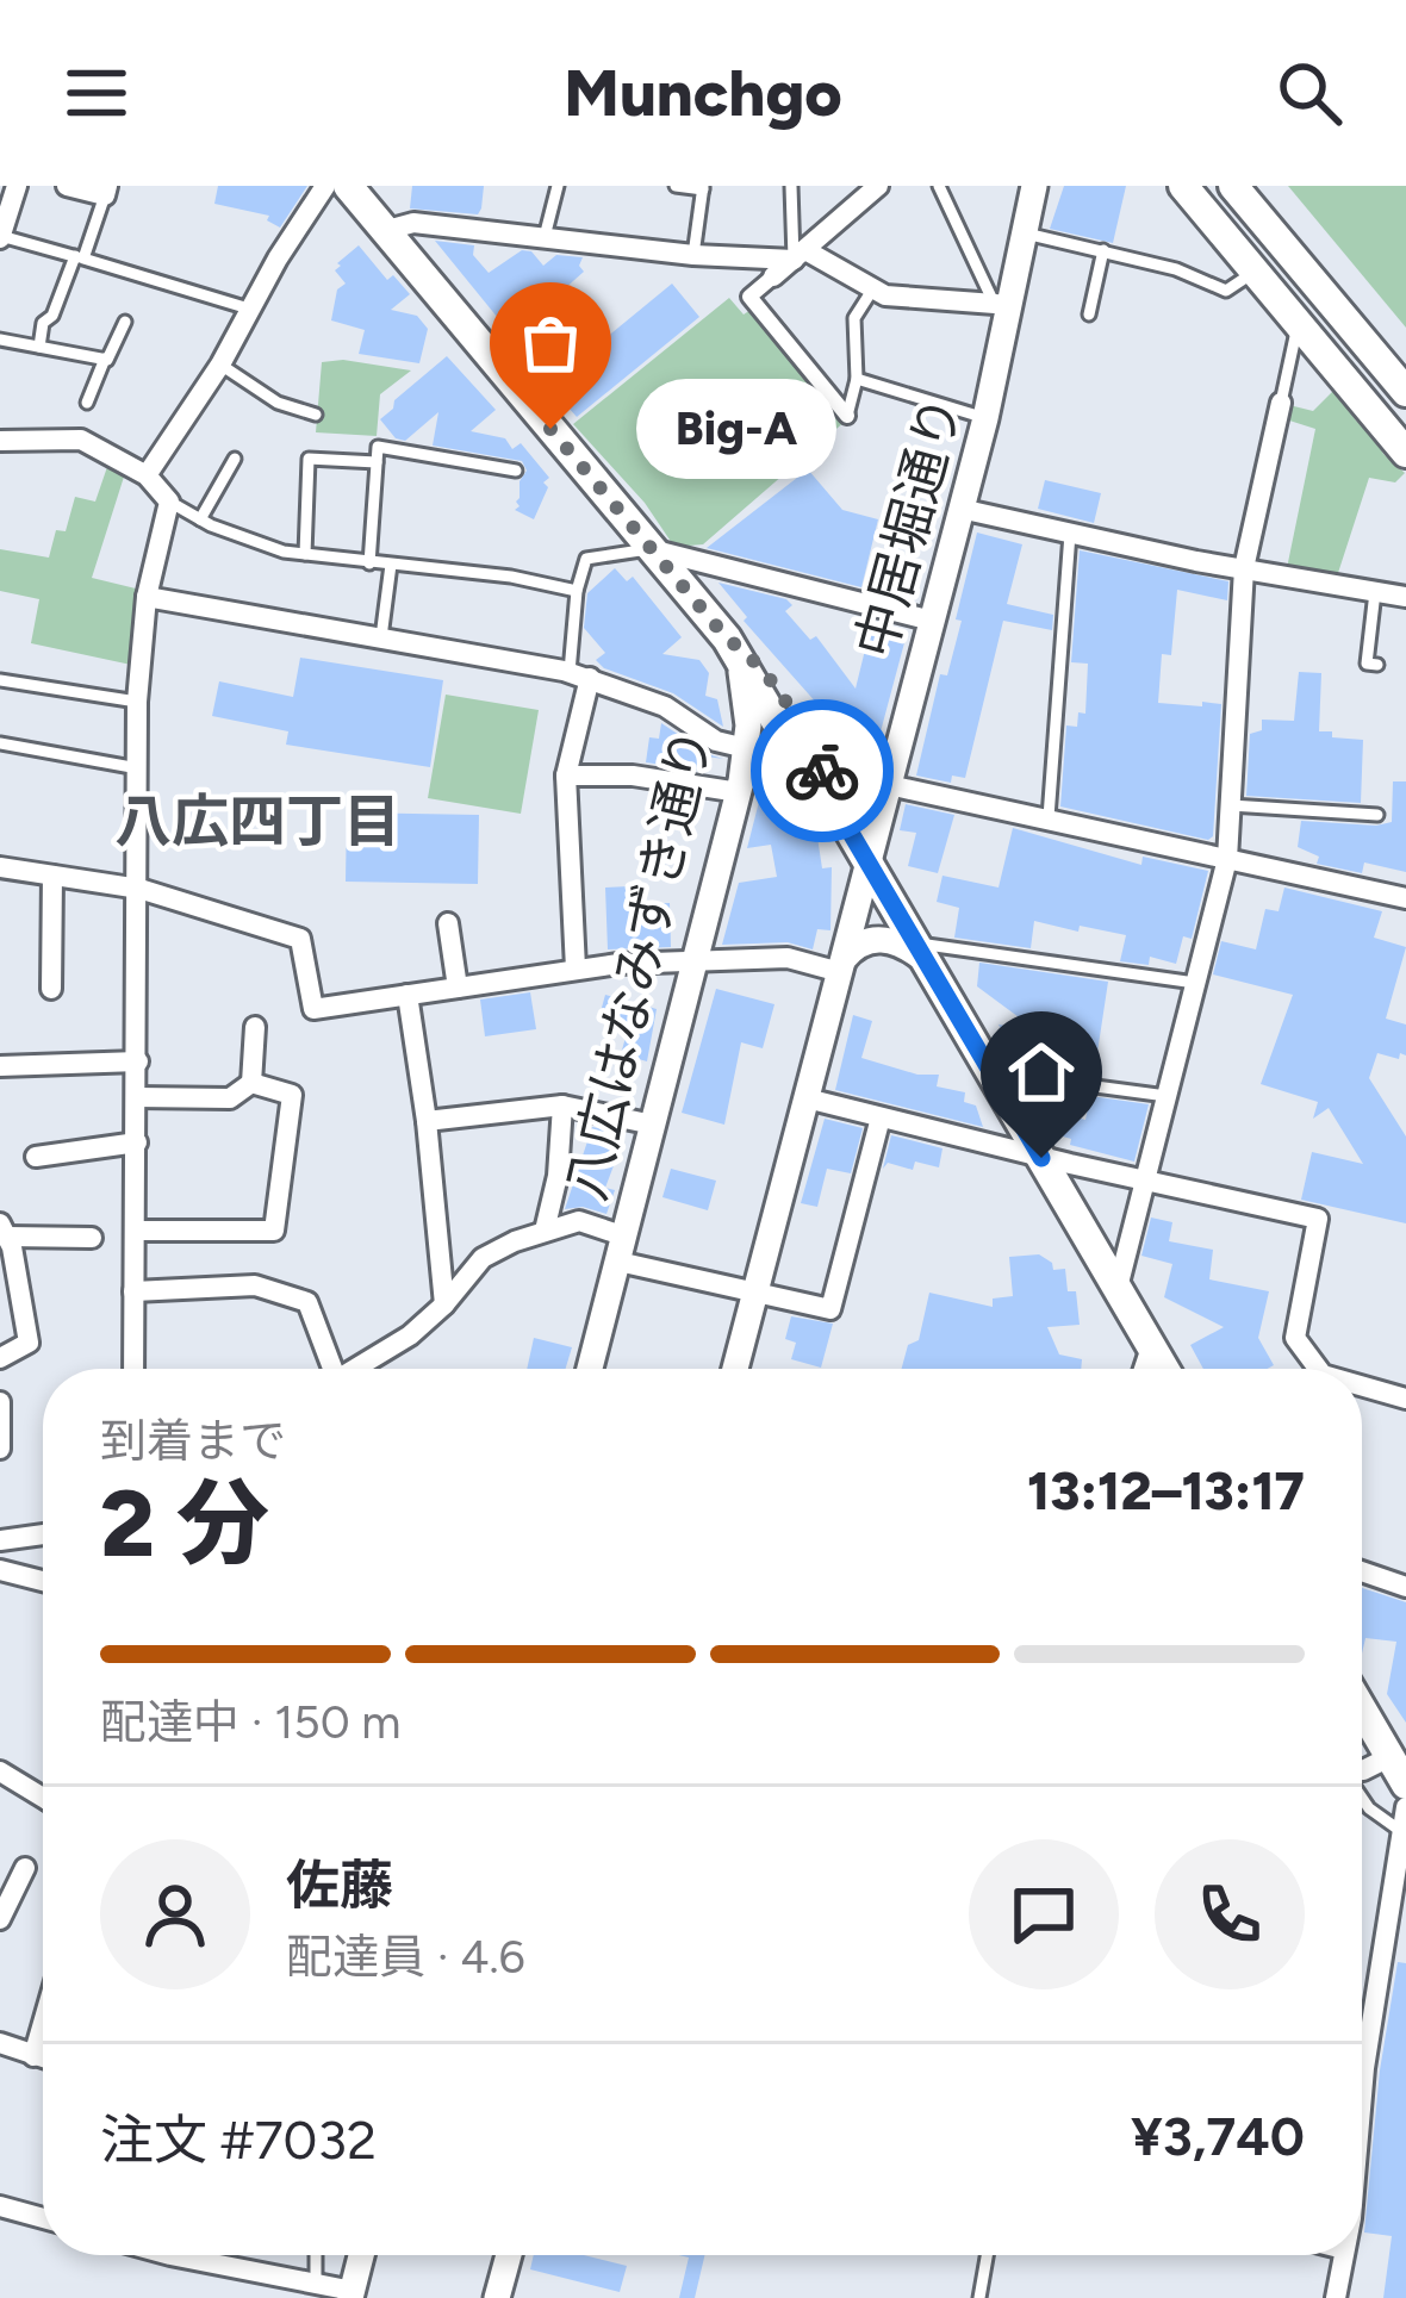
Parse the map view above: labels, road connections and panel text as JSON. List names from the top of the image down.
{
  "streets": {
    "main road": ["八広はなみずき通り"],
    "street": ["中居堀通り"]
  },
  "districts": ["八広四丁目"],
  "places": ["Big-A"],
  "page": {
    "header": "Munchgo",
    "bubble": "Big-A",
    "heading": ["2 分", "到着まで", "13:12–13:17"],
    "panel": [
      "佐藤",
      "配達員 · 4.6",
      "注文 #7032",
      "¥3,740"
    ],
    "bar": "配達中 · 150 m"
  }
}
